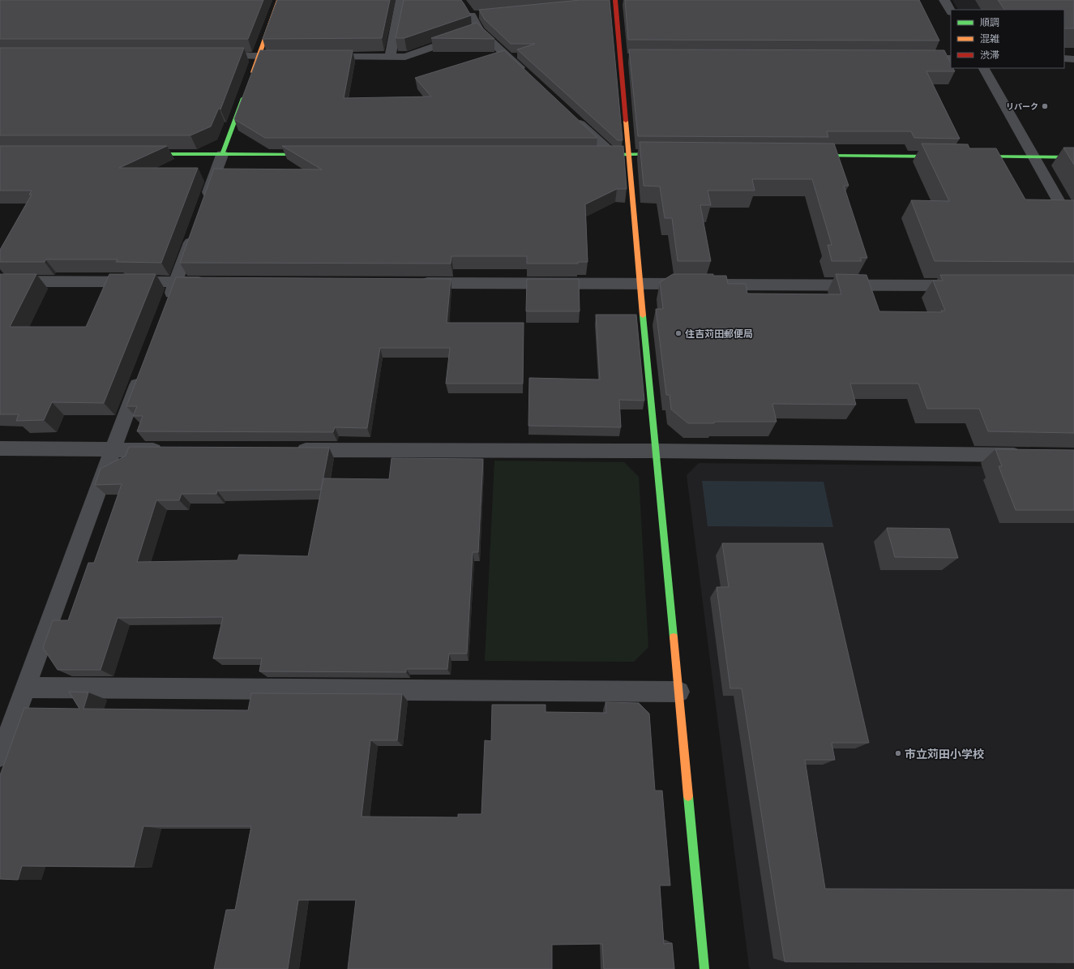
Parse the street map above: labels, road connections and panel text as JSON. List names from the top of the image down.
{
  "places": ["リパーク", "住吉苅田郵便局", "市立苅田小学校"],
  "legend": ["順調", "混雑", "渋滞"]
}
